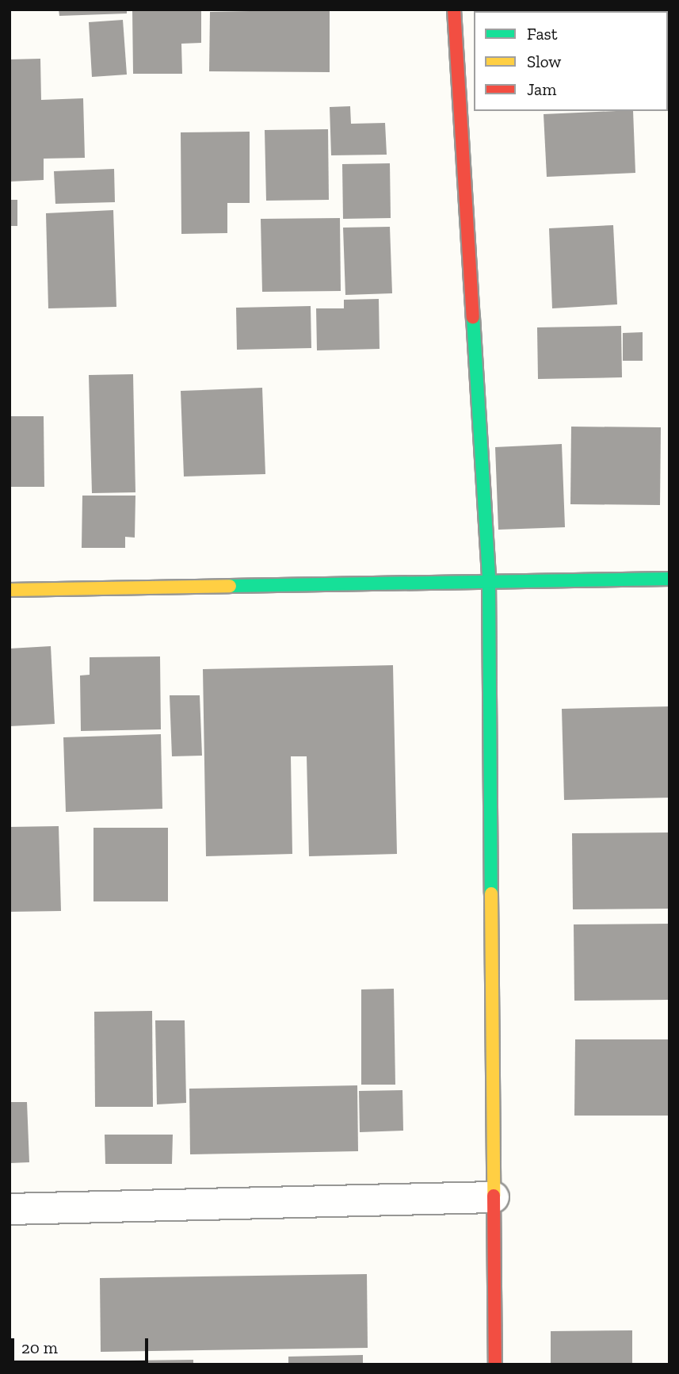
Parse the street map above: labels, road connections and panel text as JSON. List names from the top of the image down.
{
  "legend": ["Fast", "Slow", "Jam"],
  "scale_bar": "20 m"
}
